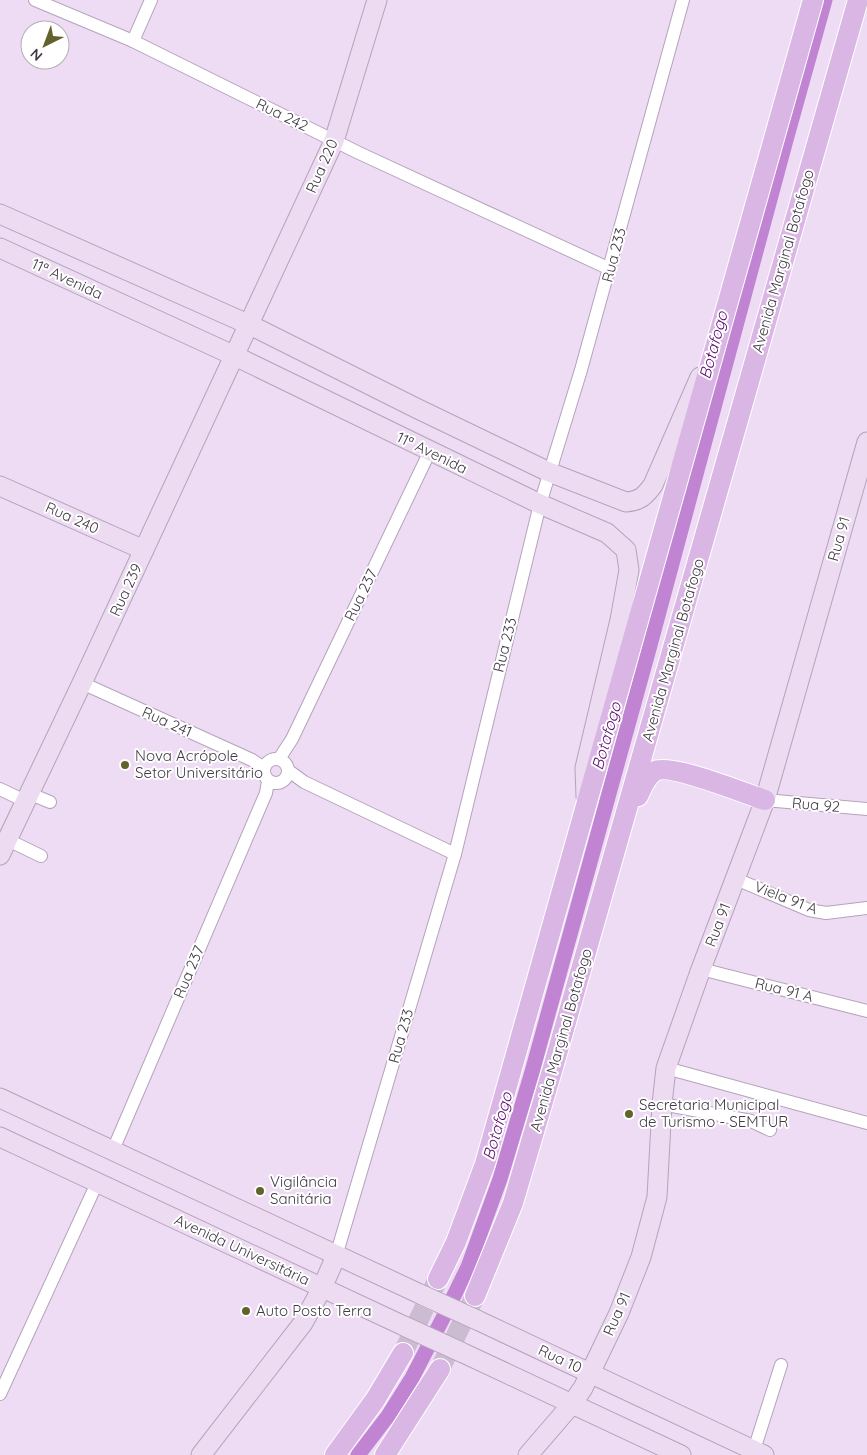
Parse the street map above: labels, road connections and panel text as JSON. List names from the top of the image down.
{
  "streets": {
    "main road": [
      "Rua 220",
      "Rua 233",
      "Avenida Marginal Botafogo",
      "11ª Avenida",
      "Rua 240",
      "Rua 91",
      "Rua 239",
      "Avenida Universitária",
      "Rua 10"
    ],
    "street": [
      "Rua 242",
      "Rua 237",
      "Rua 241",
      "Rua 92",
      "Viela 91 A",
      "Rua 91 A"
    ]
  },
  "crossings": [
    ["Rua 242", "Rua 220"],
    ["Rua 242", "Rua 233"],
    ["Rua 220", "11ª Avenida"],
    ["Rua 220", "Rua 239"],
    ["Rua 233", "11ª Avenida"],
    ["Rua 233", "Rua 241"],
    ["Rua 233", "Avenida Universitária"],
    ["Rua 233", "Rua 10"],
    ["11ª Avenida", "Rua 239"],
    ["11ª Avenida", "Rua 237"],
    ["Rua 240", "Rua 239"],
    ["Rua 91", "Rua 92"],
    ["Rua 91", "Viela 91 A"],
    ["Rua 91", "Rua 91 A"],
    ["Rua 91", "Avenida Universitária"],
    ["Rua 91", "Rua 10"],
    ["Rua 239", "Rua 241"],
    ["Rua 237", "Rua 241"]
  ],
  "water": ["Botafogo"],
  "places": [
    "Nova Acrópole Setor Universitário",
    "Secretaria Municipal de Turismo - SEMTUR",
    "Vigilância Sanitária",
    "Auto Posto Terra"
  ],
  "north": "bottom left"
}
